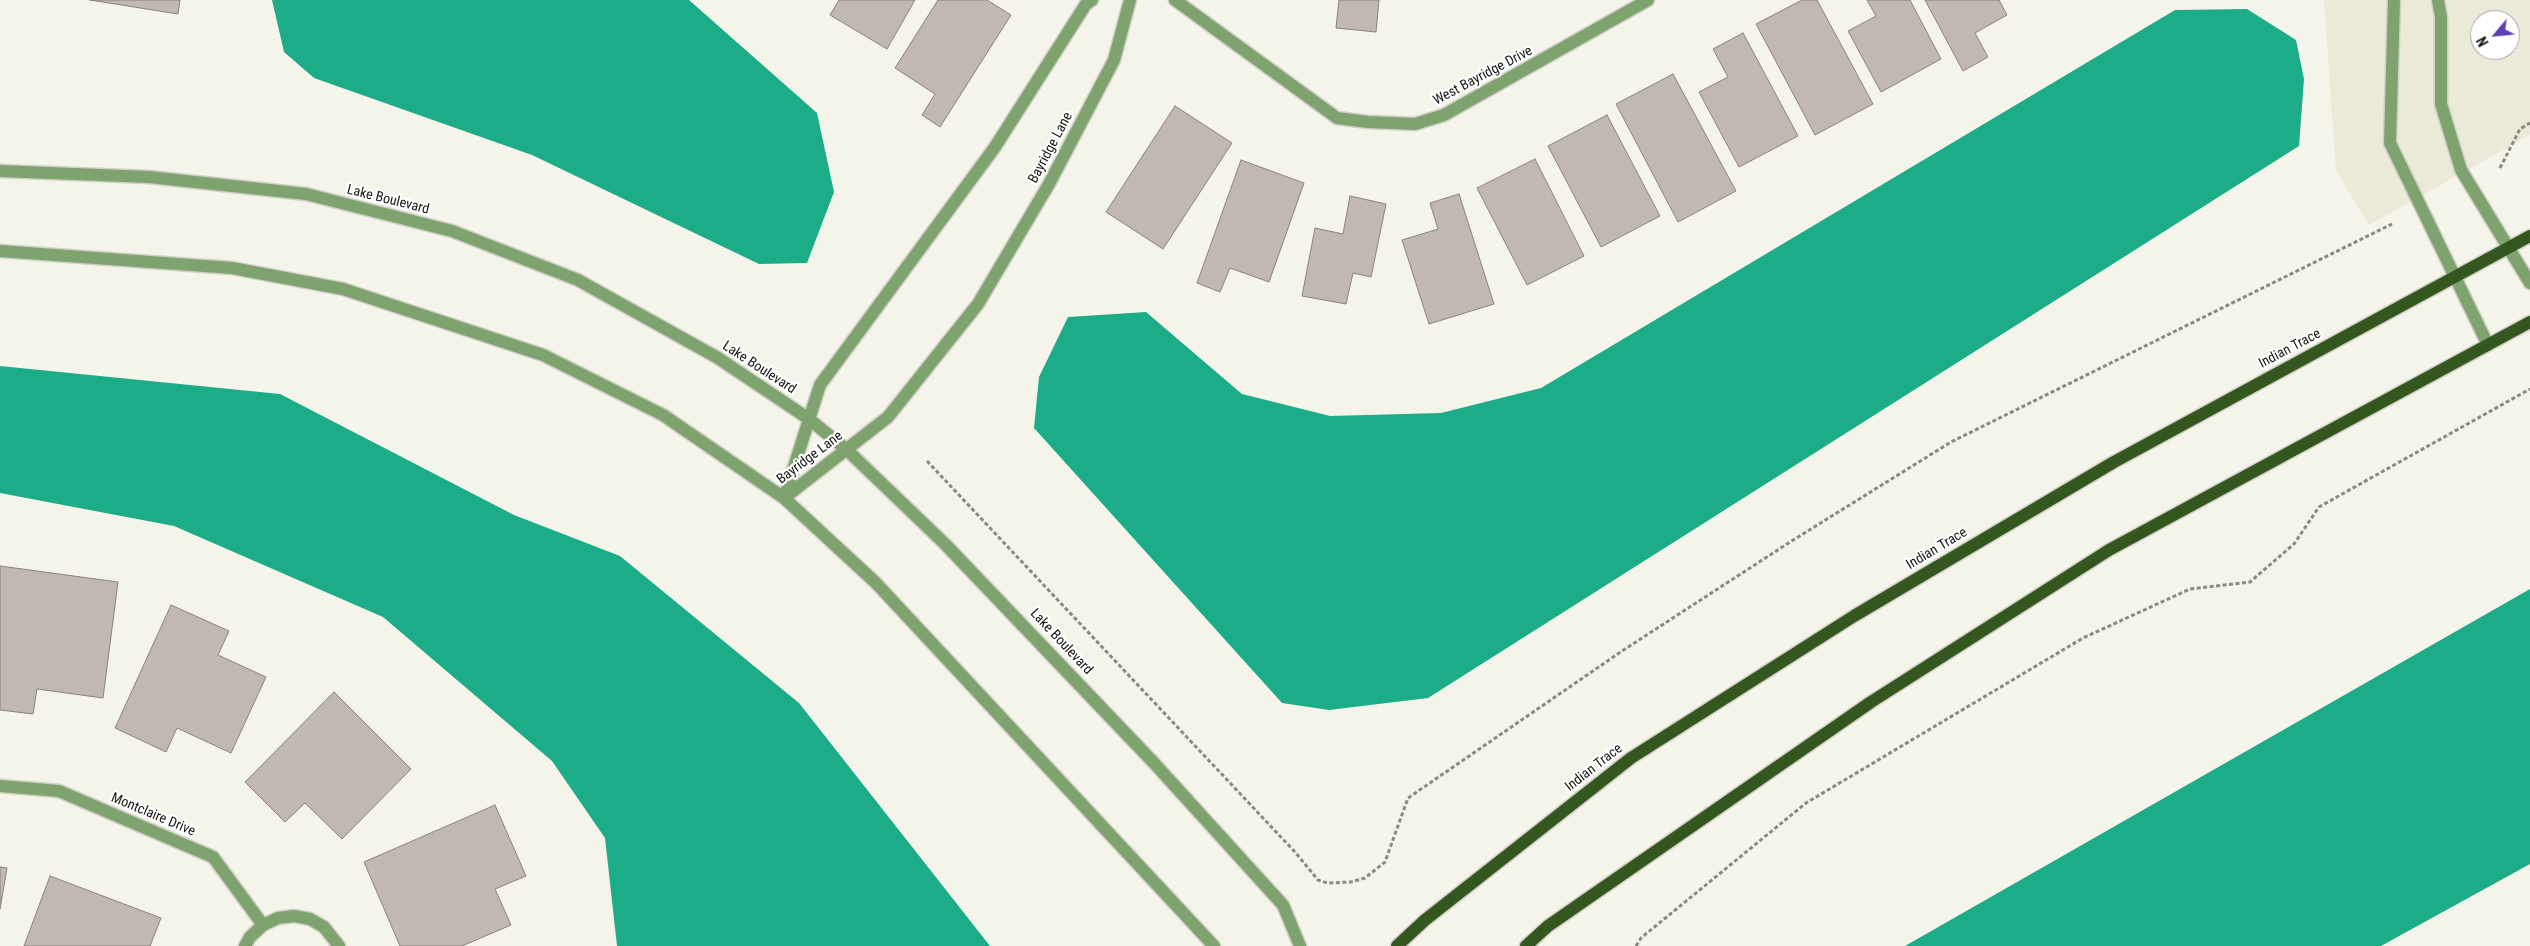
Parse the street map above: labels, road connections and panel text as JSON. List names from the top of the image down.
{
  "streets": {
    "main road": ["Indian Trace"],
    "street": [
      "West Bayridge Drive",
      "Bayridge Lane",
      "Lake Boulevard",
      "Montclaire Drive"
    ]
  },
  "crossings": [
    ["Bayridge Lane", "Lake Boulevard"]
  ],
  "north": "bottom left"
}
